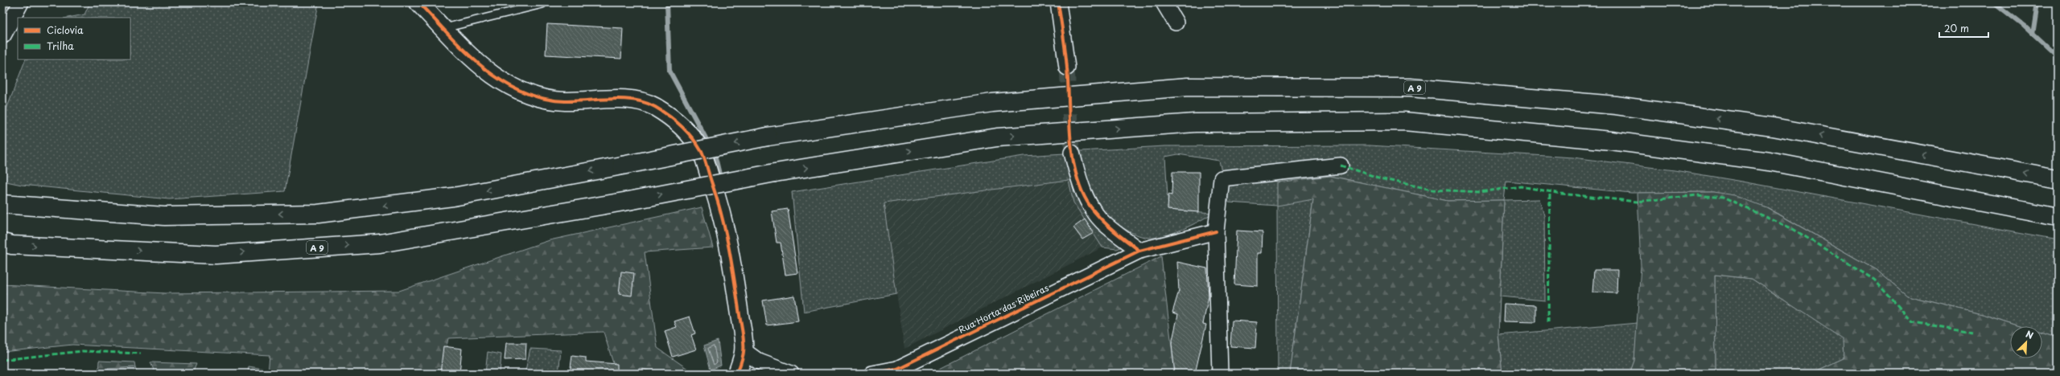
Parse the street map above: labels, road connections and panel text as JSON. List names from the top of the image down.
{
  "streets": {
    "main road": ["A 9"],
    "street": ["Rua Horta das Ribeiras"]
  },
  "legend": ["Ciclovia", "Trilha"],
  "scale_bar": "20 m",
  "north": "top right"
}
